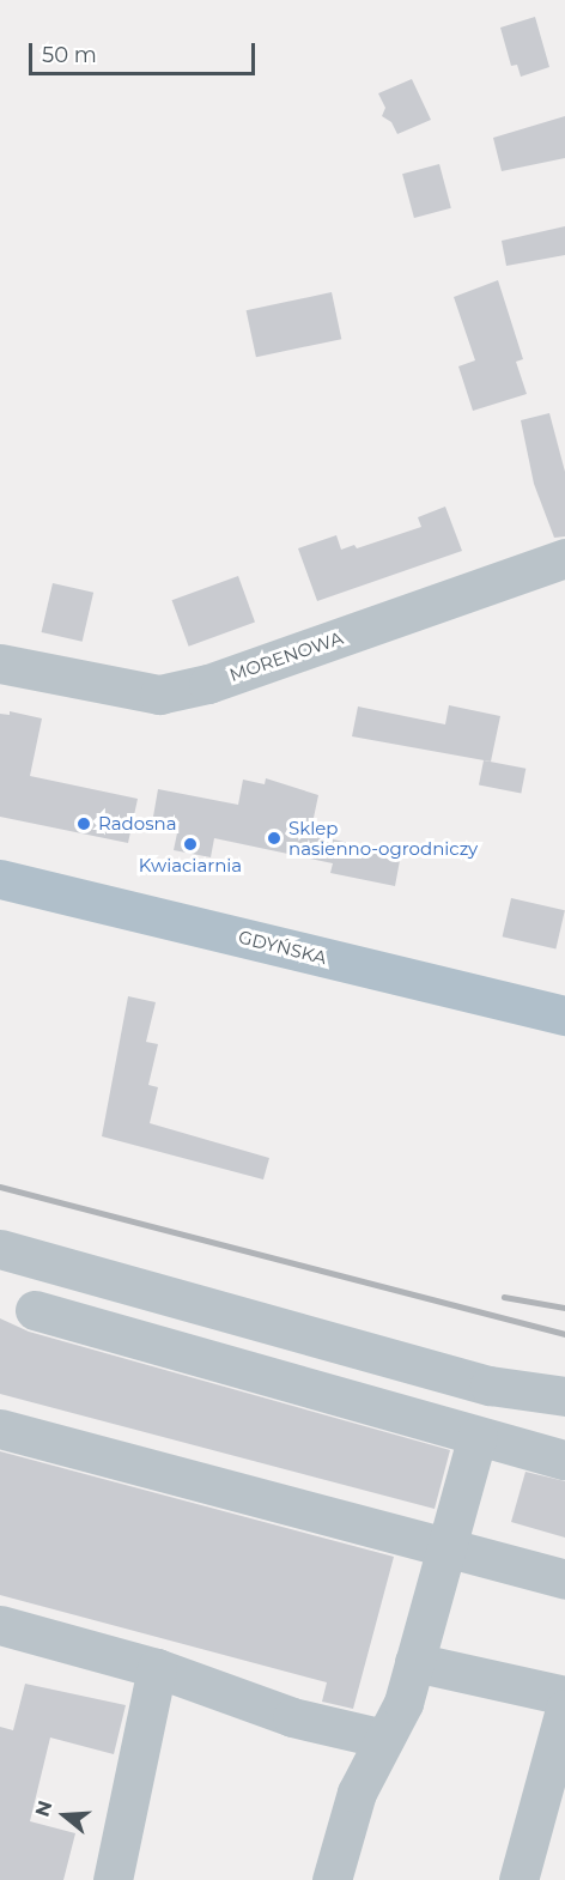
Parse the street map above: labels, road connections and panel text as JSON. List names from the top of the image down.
{
  "streets": {
    "main road": ["GDYŃSKA"],
    "street": ["MORENOWA"]
  },
  "places": ["Radosna", "Sklep nasienno-ogrodniczy", "Kwiaciarnia"],
  "scale_bar": "50 m",
  "north": "left"
}
